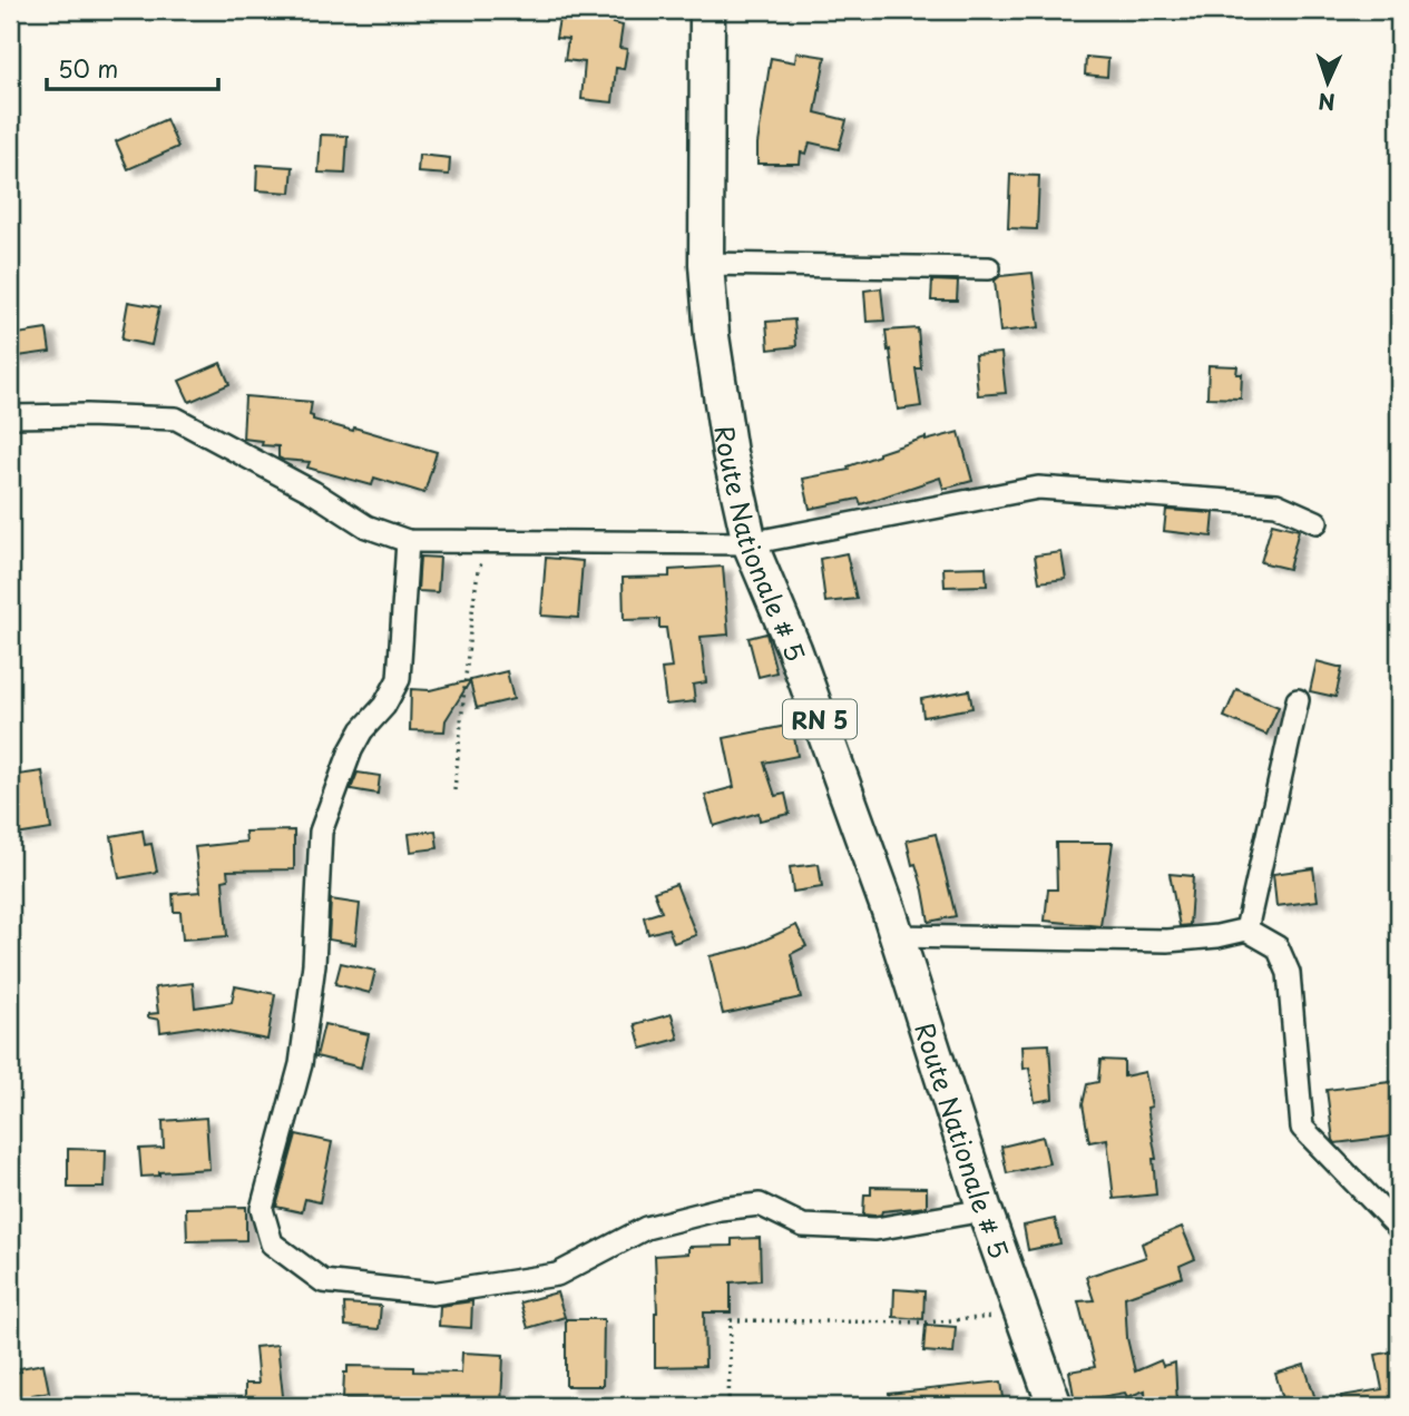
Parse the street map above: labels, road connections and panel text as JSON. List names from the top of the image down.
{
  "streets": {
    "main road": ["Route Nationale # 5", "RN 5"]
  },
  "scale_bar": "50 m",
  "north": "bottom"
}
